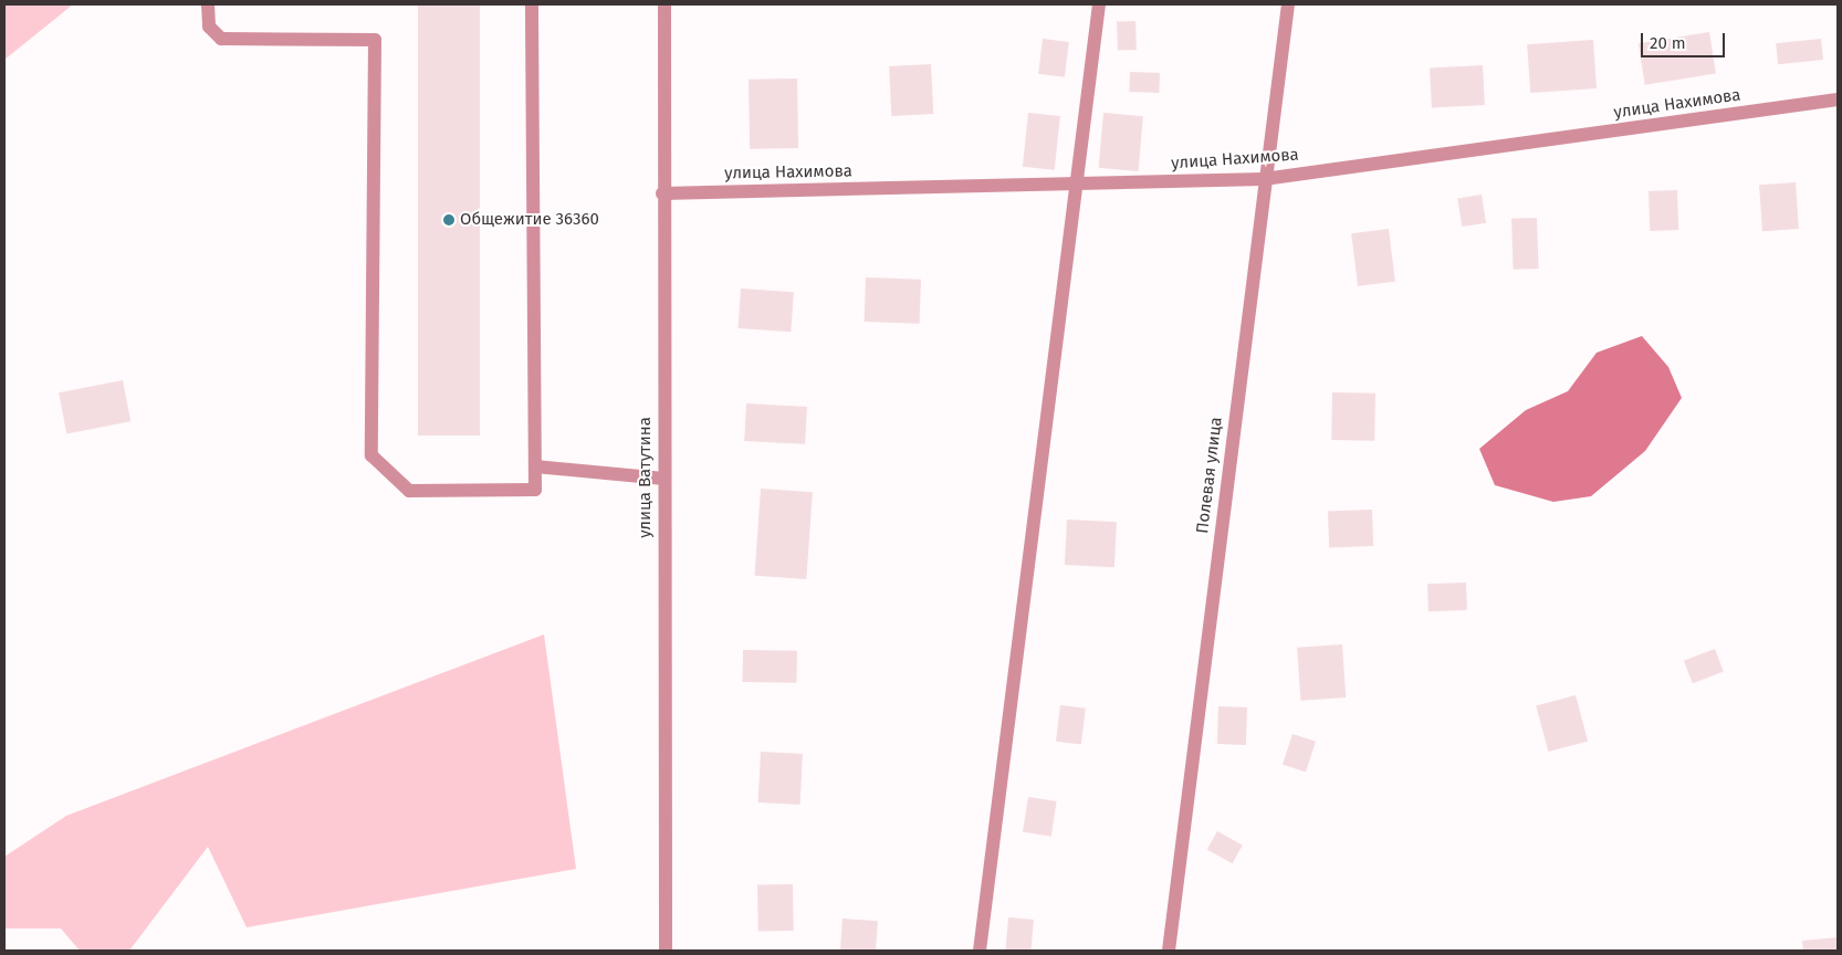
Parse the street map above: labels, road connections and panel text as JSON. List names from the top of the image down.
{
  "streets": {
    "street": ["улица Нахимова", "Полевая улица", "улица Ватутина"]
  },
  "crossings": [
    ["улица Нахимова", "Полевая улица"],
    ["улица Нахимова", "улица Ватутина"]
  ],
  "places": ["Общежитие 36360"],
  "scale_bar": "20 m"
}
